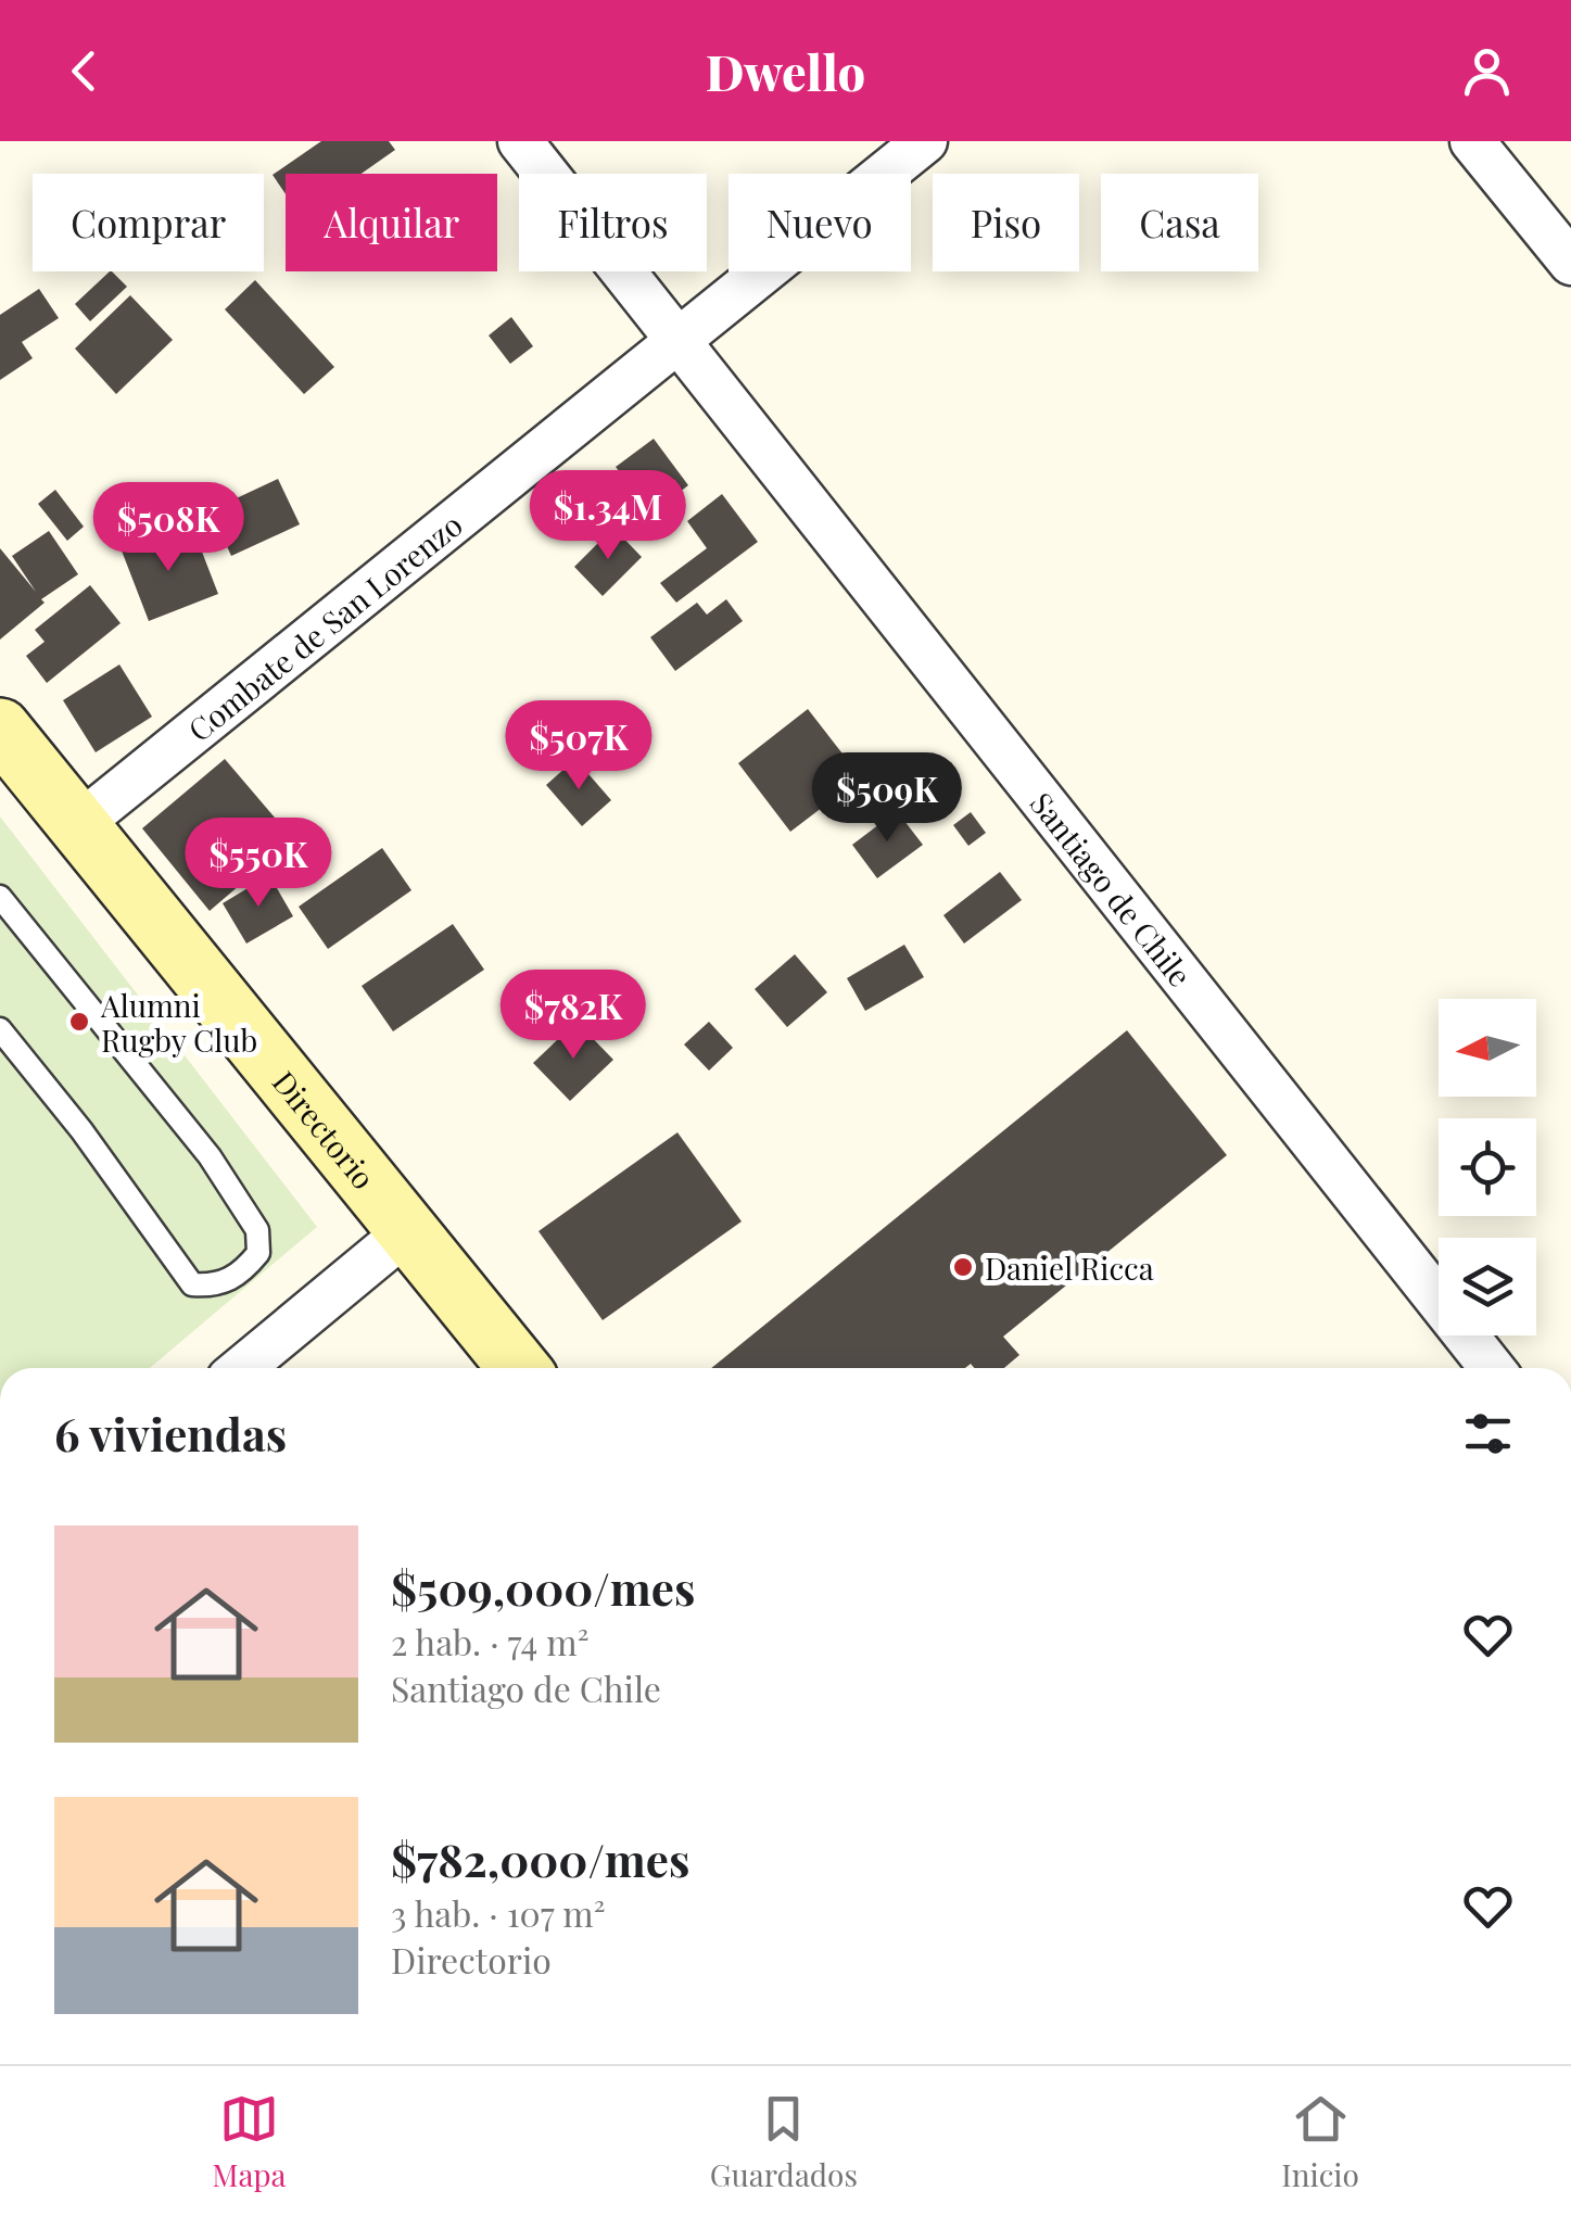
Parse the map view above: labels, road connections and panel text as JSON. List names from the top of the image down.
{
  "streets": {
    "main road": ["Directorio"],
    "street": ["Combate de San Lorenzo", "Santiago de Chile"]
  },
  "crossings": [
    ["Combate de San Lorenzo", "Santiago de Chile"],
    ["Combate de San Lorenzo", "Directorio"]
  ],
  "places": ["Alumni Rugby Club", "Daniel Ricca"],
  "north": "left",
  "page": {
    "header": "Dwello",
    "chip": [
      "Comprar",
      "Alquilar",
      "Filtros",
      "Nuevo",
      "Piso",
      "Casa"
    ],
    "price": [
      "$1.34M",
      "$508K",
      "$507K",
      "$509K",
      "$550K",
      "$782K"
    ],
    "heading": "6 viviendas",
    "list": [
      {
        "name": "$509,000/mes",
        "note": "2 hab. · 74 m² · Santiago de Chile"
      },
      {
        "name": "$782,000/mes",
        "note": "3 hab. · 107 m² · Directorio"
      }
    ],
    "tabs": ["Mapa", "Guardados", "Inicio"]
  }
}
